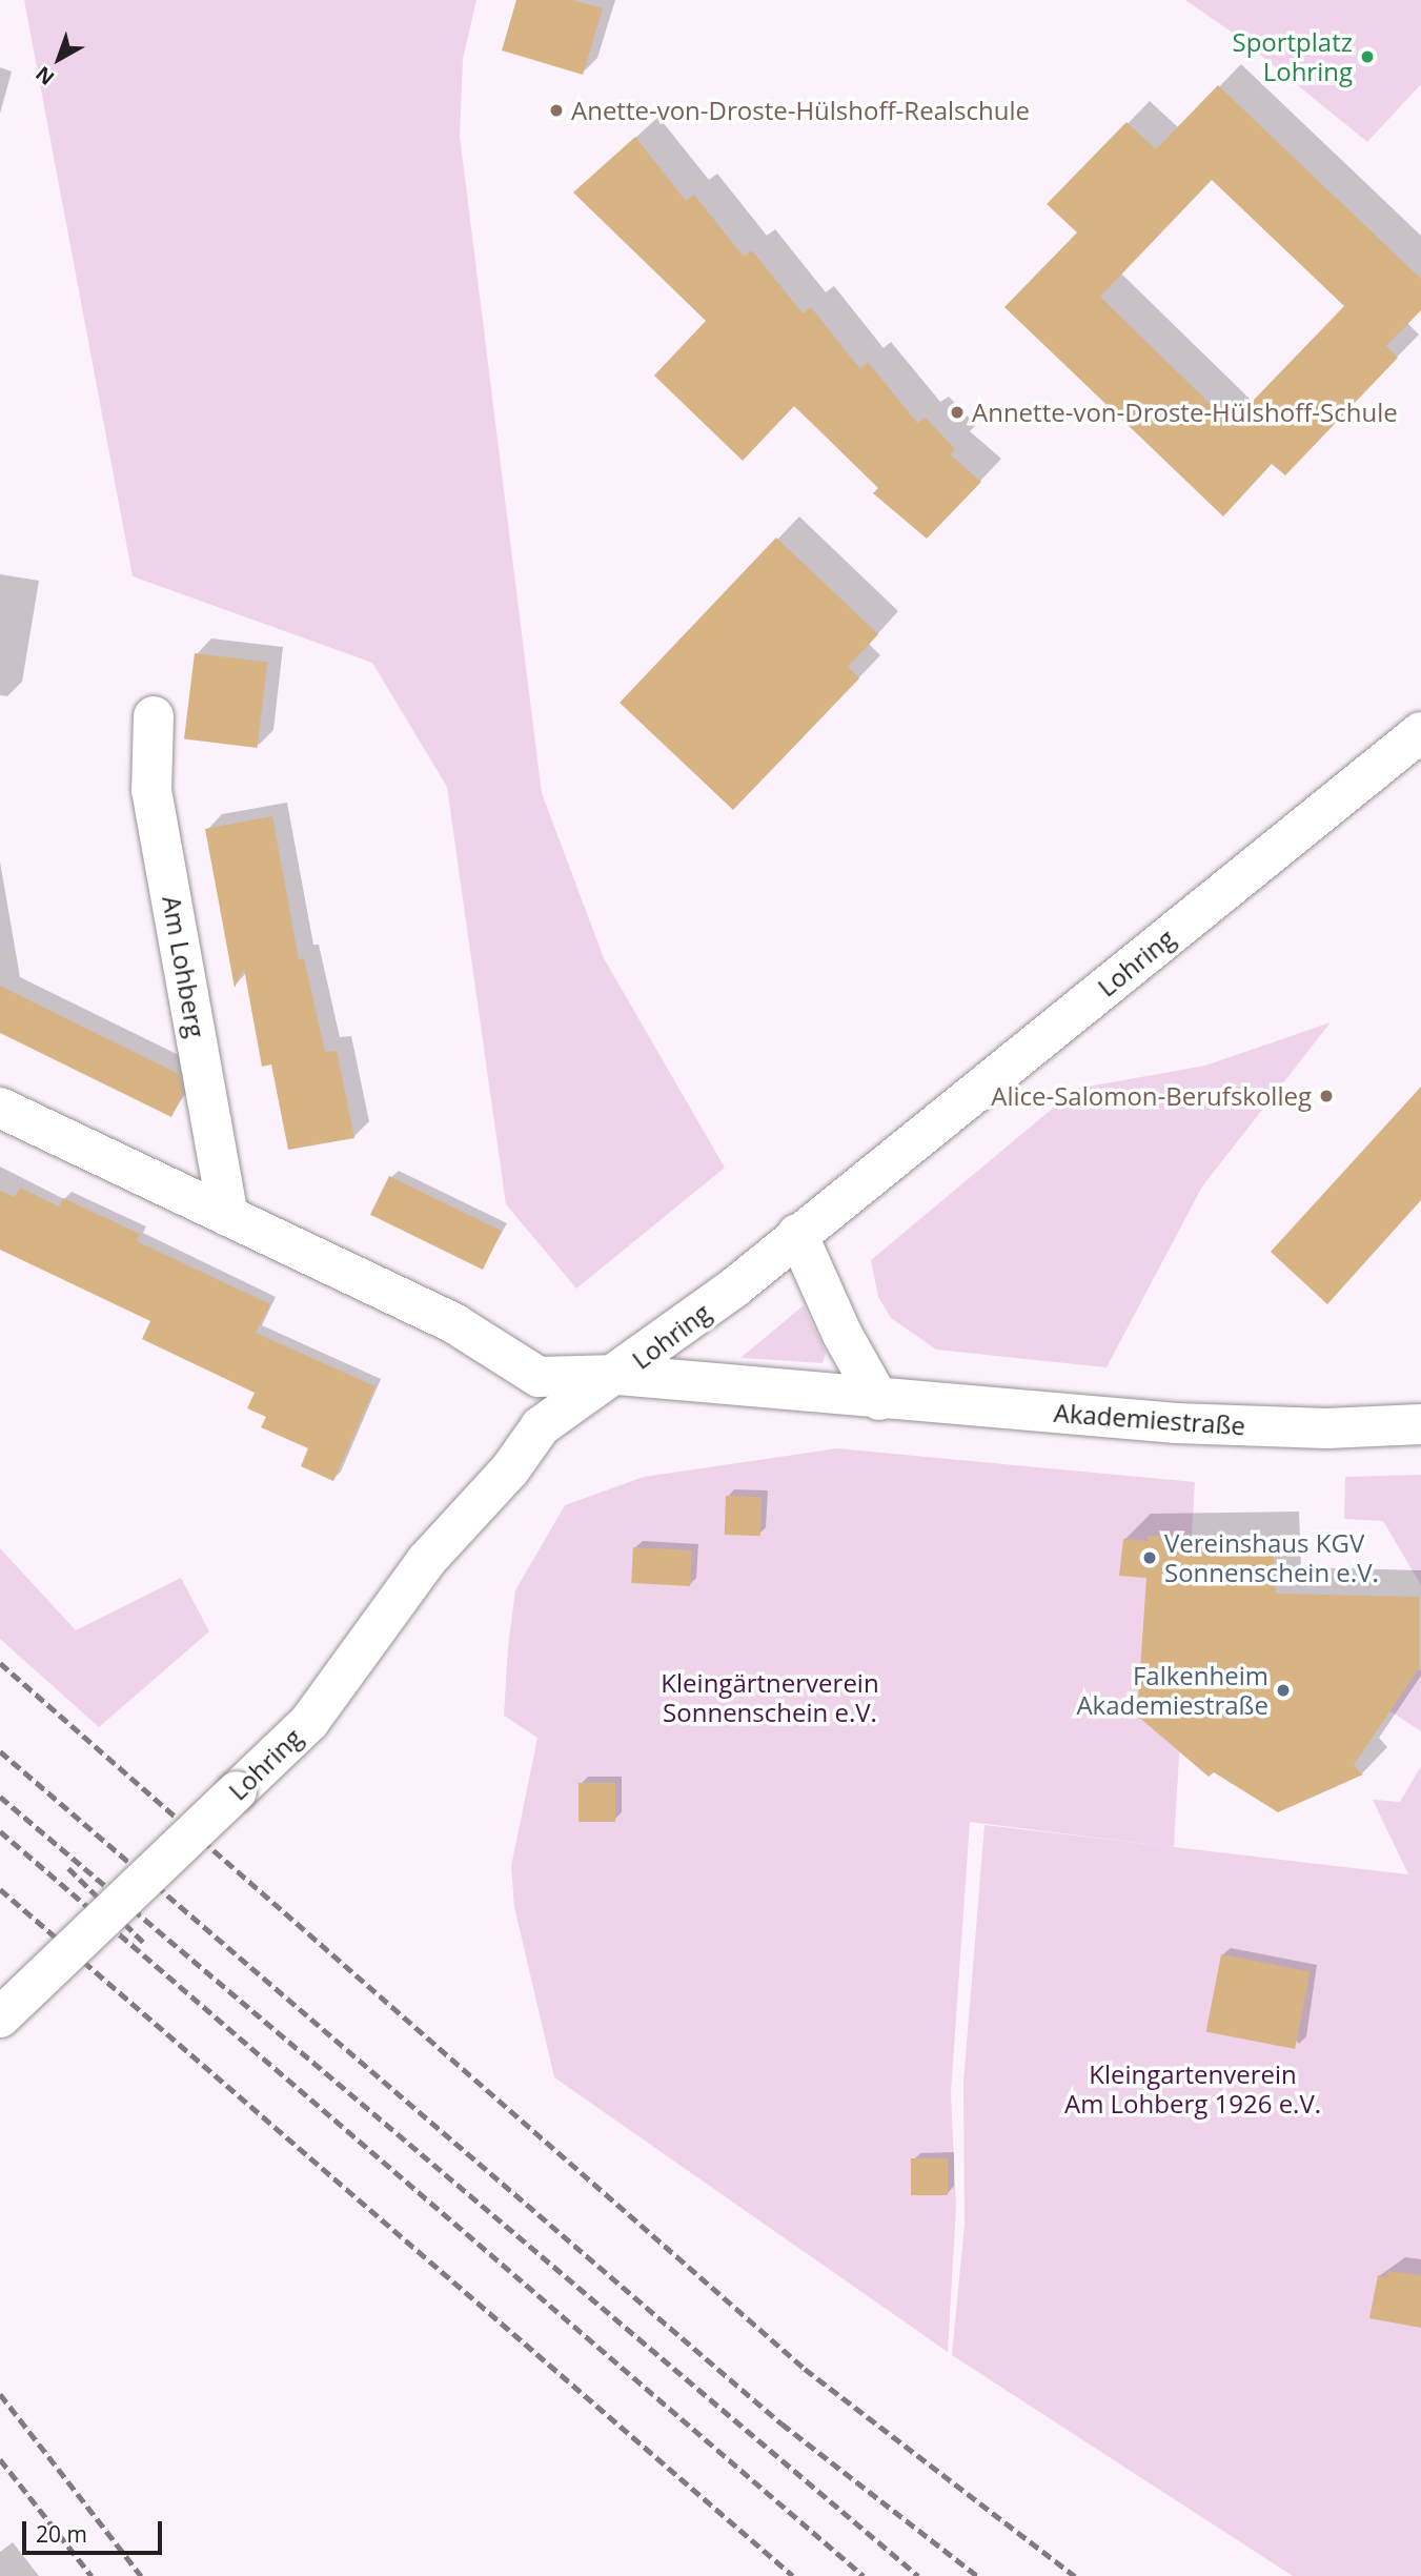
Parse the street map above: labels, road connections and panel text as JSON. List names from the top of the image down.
{
  "streets": {
    "street": ["Lohring", "Am Lohberg", "Akademiestraße"]
  },
  "crossings": [
    ["Lohring", "Akademiestraße"]
  ],
  "parks": ["Kleingärtnerverein Sonnenschein e.V.", "Kleingartenverein Am Lohberg 1926 e.V."],
  "places": [
    "Sportplatz Lohring",
    "Anette-von-Droste-Hülshoff-Realschule",
    "Annette-von-Droste-Hülshoff-Schule",
    "Alice-Salomon-Berufskolleg",
    "Vereinshaus KGV Sonnenschein e.V.",
    "Falkenheim Akademiestraße"
  ],
  "scale_bar": "20 m",
  "north": "bottom left"
}
